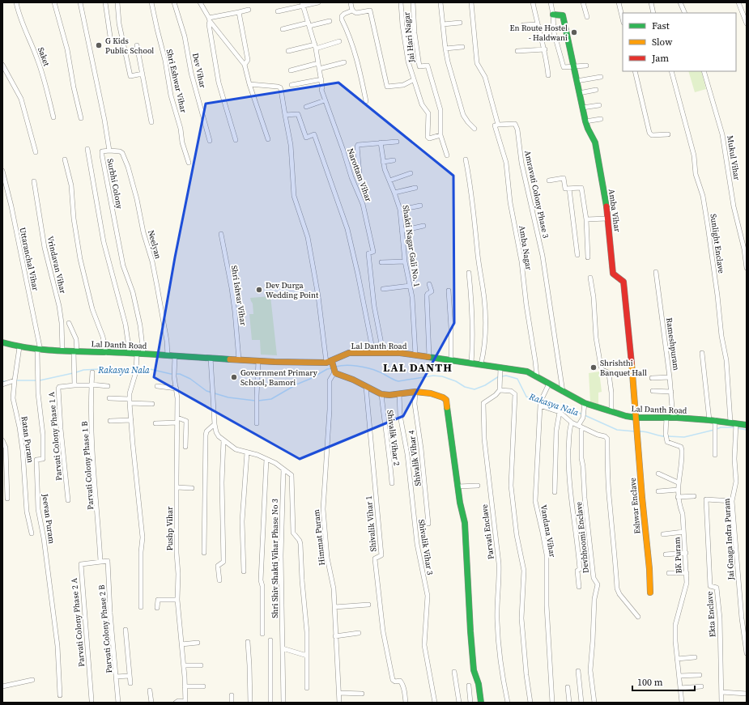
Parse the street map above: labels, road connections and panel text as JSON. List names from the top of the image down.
{
  "streets": {
    "street": [
      "Jai Hari Nagar",
      "Saket",
      "Dev Vihar",
      "Shri Eshwar Vihar",
      "Mukul Vihar",
      "Narottam Vihar",
      "Surbhi Colony",
      "Amravati Colony Phase 3",
      "Amba Vihar",
      "Sunlight Enclave",
      "Neelyan",
      "Shakti Nagar Gali No. 1",
      "Amba Nagar",
      "Uttaranchal Vihar",
      "Vrindavan Vihar",
      "Shri Ishvar Vihar",
      "Rameshpuram",
      "Lal Danth Road",
      "Parvati Colony Phase 1 A",
      "Shivalik Vihar 2",
      "Ratan Puram",
      "Shivalik Vihar 4",
      "Parvati Colony Phase 1 B",
      "Eshwar Enclave",
      "Jeevan Puram",
      "Shivalik Vihar 1",
      "Pushp Vihar",
      "Vandana Vihar",
      "Parvati Enclave",
      "Himmat Puram",
      "Devbhoomi Enclave",
      "Jai Gnaga Indra Puram",
      "Shivalik Vihar 3",
      "BK Puram",
      "Shri Shiv Shakti Vihar Phase No 3",
      "Ekta Enclave",
      "Parvati Colony Phase 2 A",
      "Parvati Colony Phase 2 B"
    ]
  },
  "crossings": [
    ["Narottam Vihar", "Lal Danth Road"],
    ["Surbhi Colony", "Neelyan"],
    ["Surbhi Colony", "Lal Danth Road"],
    ["Amravati Colony Phase 3", "Amba Nagar"],
    ["Amravati Colony Phase 3", "Lal Danth Road"],
    ["Amba Vihar", "Lal Danth Road"],
    ["Amba Vihar", "Eshwar Enclave"],
    ["Sunlight Enclave", "Lal Danth Road"],
    ["Sunlight Enclave", "Jai Gnaga Indra Puram"],
    ["Neelyan", "Lal Danth Road"],
    ["Shakti Nagar Gali No. 1", "Lal Danth Road"],
    ["Amba Nagar", "Lal Danth Road"],
    ["Uttaranchal Vihar", "Lal Danth Road"],
    ["Uttaranchal Vihar", "Jeevan Puram"],
    ["Vrindavan Vihar", "Lal Danth Road"],
    ["Shri Ishvar Vihar", "Lal Danth Road"],
    ["Rameshpuram", "Lal Danth Road"],
    ["Rameshpuram", "BK Puram"],
    ["Lal Danth Road", "Ratan Puram"],
    ["Lal Danth Road", "Eshwar Enclave"],
    ["Lal Danth Road", "Jeevan Puram"],
    ["Lal Danth Road", "Pushp Vihar"],
    ["Lal Danth Road", "Vandana Vihar"],
    ["Lal Danth Road", "Himmat Puram"],
    ["Lal Danth Road", "Jai Gnaga Indra Puram"],
    ["Lal Danth Road", "BK Puram"],
    ["Parvati Colony Phase 1 B", "Parvati Colony Phase 2 A"],
    ["Parvati Colony Phase 1 B", "Parvati Colony Phase 2 B"],
    ["Jai Gnaga Indra Puram", "Ekta Enclave"],
    ["Parvati Colony Phase 2 A", "Parvati Colony Phase 2 B"]
  ],
  "districts": ["LAL DANTH"],
  "water": ["Rakasya Nala"],
  "places": [
    "En Route Hostel - Haldwani",
    "G Kids Public School",
    "Dev Durga Wedding Point",
    "Shrishthi Banquet Hall",
    "Government Primary School, Bamori"
  ],
  "legend": ["Fast", "Slow", "Jam"],
  "scale_bar": "100 m"
}
